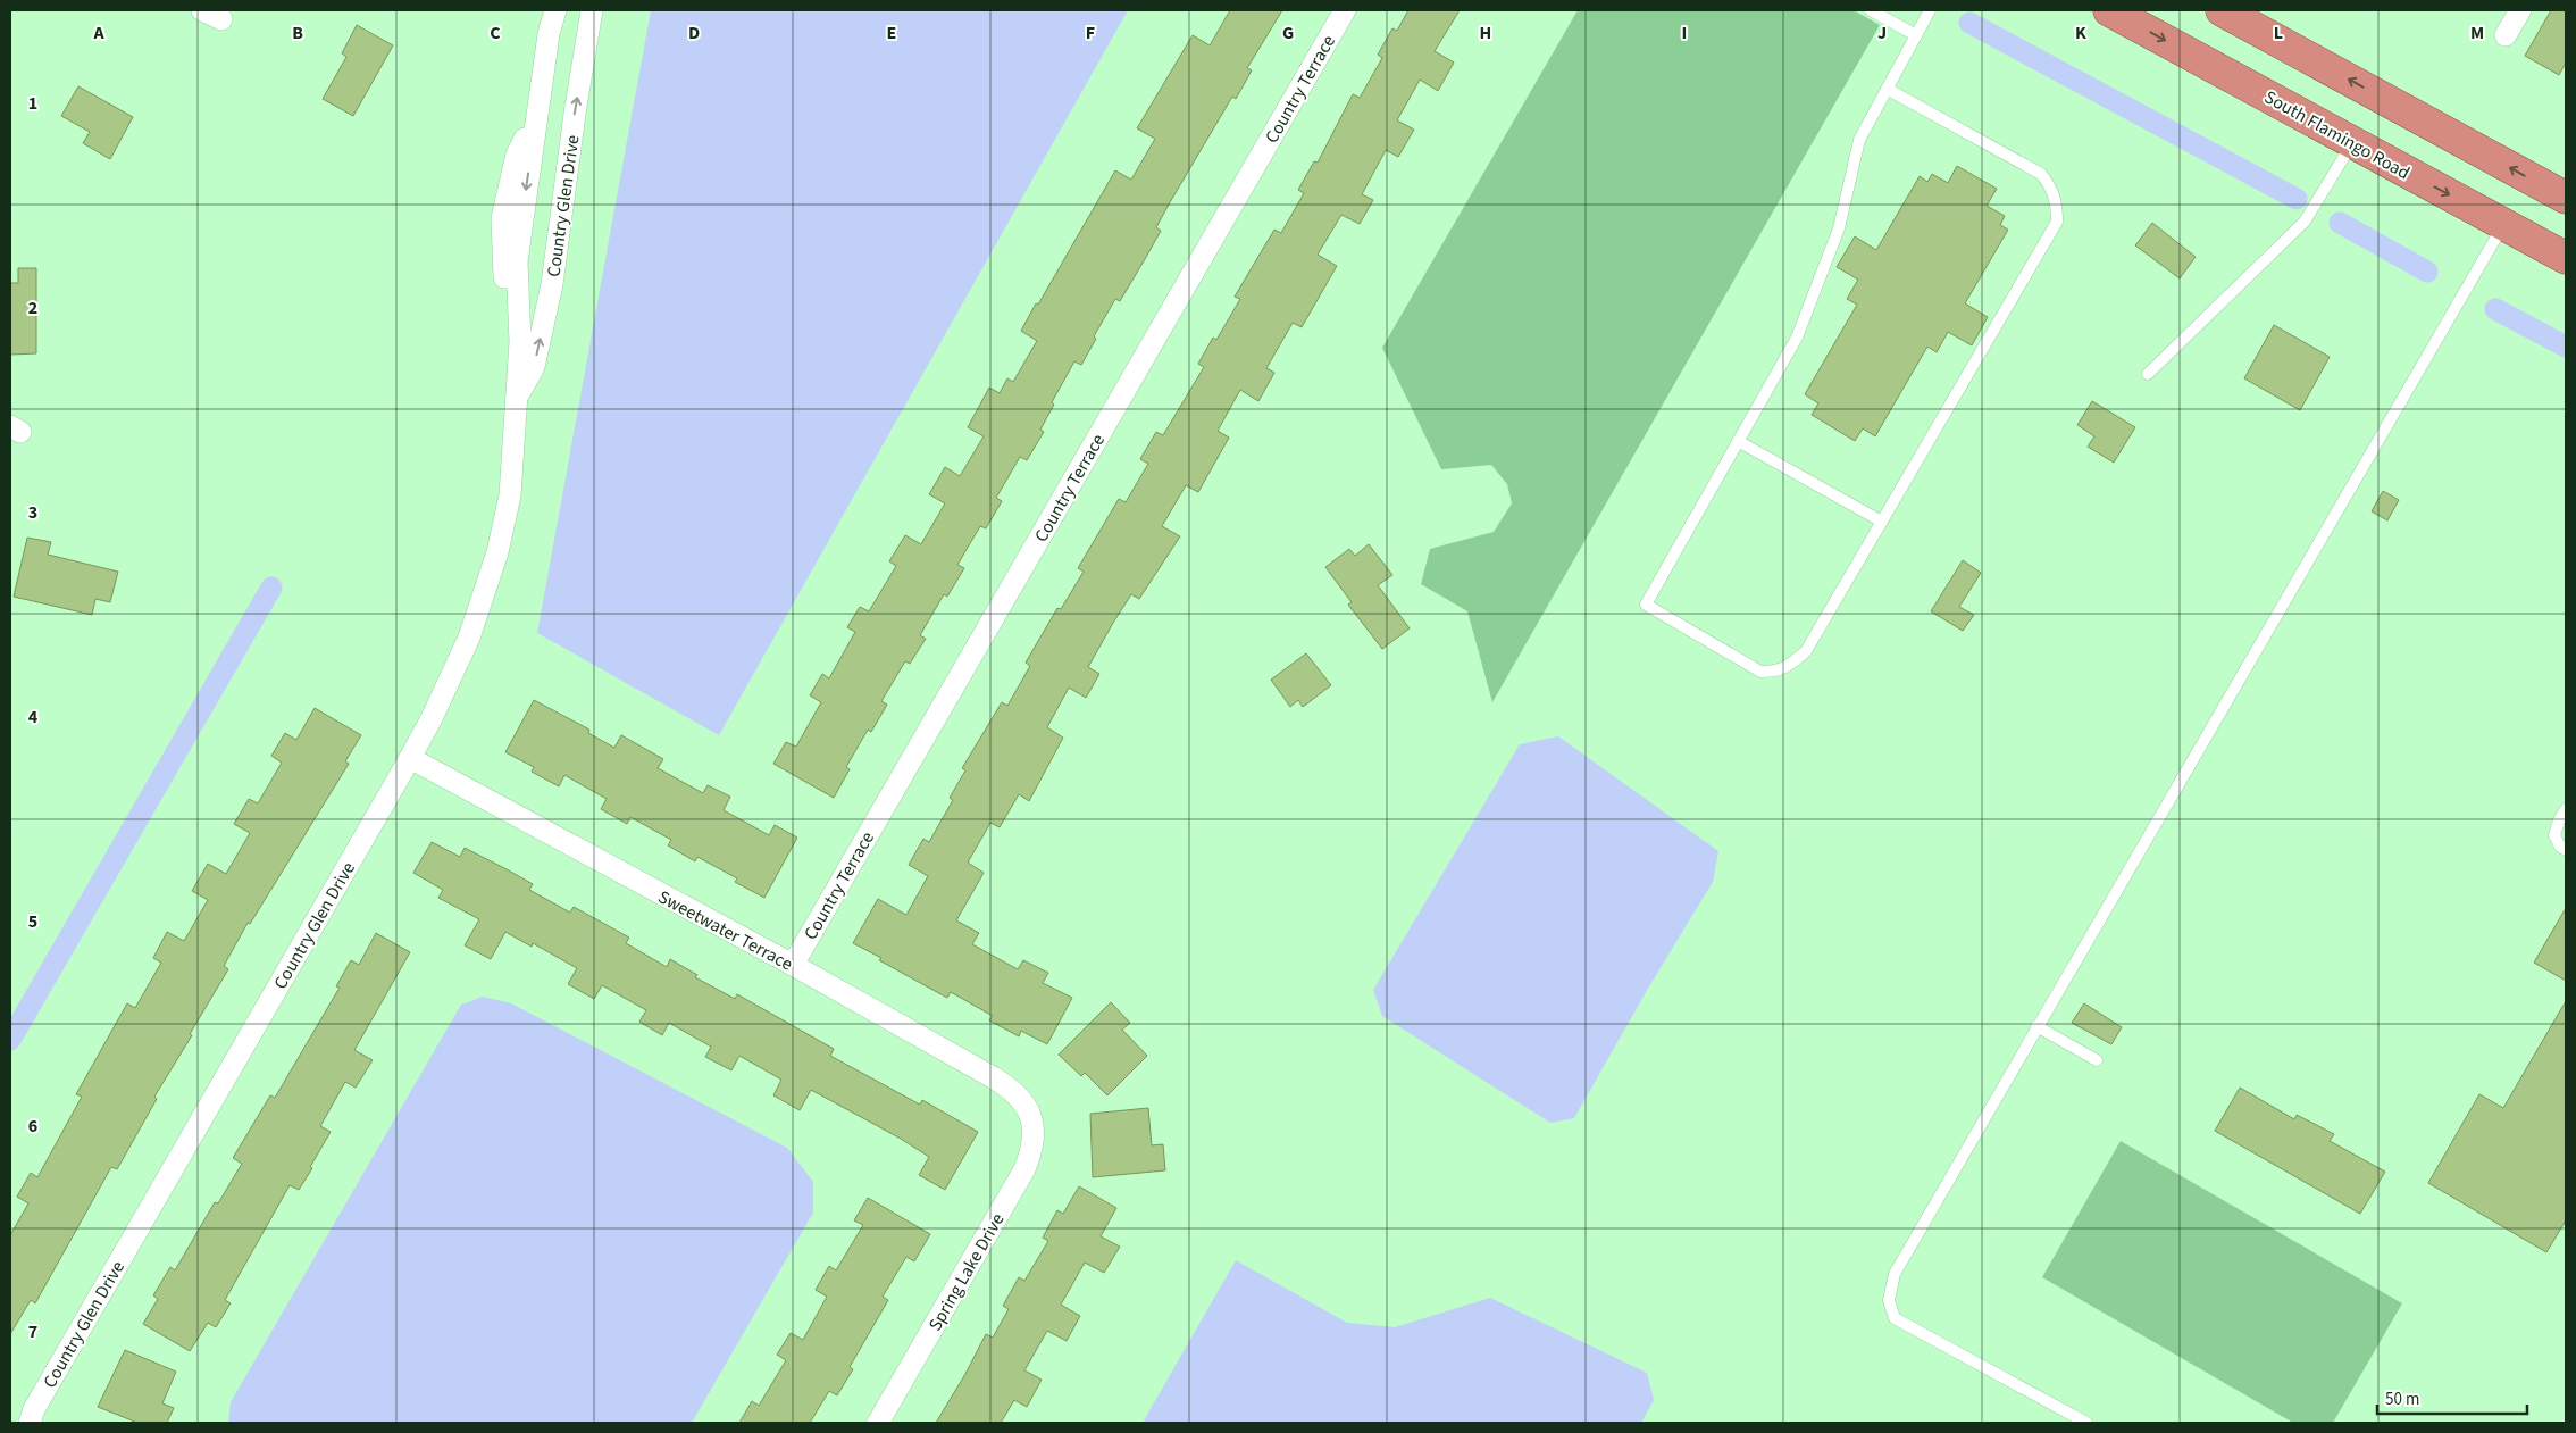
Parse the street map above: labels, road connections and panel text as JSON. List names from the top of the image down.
{
  "streets": {
    "highway": ["South Flamingo Road"],
    "street": [
      "Country Terrace",
      "Country Glen Drive",
      "Sweetwater Terrace",
      "Spring Lake Drive"
    ]
  },
  "crossings": [
    ["Country Terrace", "Sweetwater Terrace"],
    ["Country Glen Drive", "Sweetwater Terrace"],
    ["Sweetwater Terrace", "Spring Lake Drive"]
  ],
  "scale_bar": "50 m",
  "grid": {
    "columns": [
      "A",
      "B",
      "C",
      "D",
      "E",
      "F",
      "G",
      "H",
      "I",
      "J",
      "K",
      "L",
      "M"
    ],
    "rows": [
      "1",
      "2",
      "3",
      "4",
      "5",
      "6",
      "7"
    ]
  }
}
